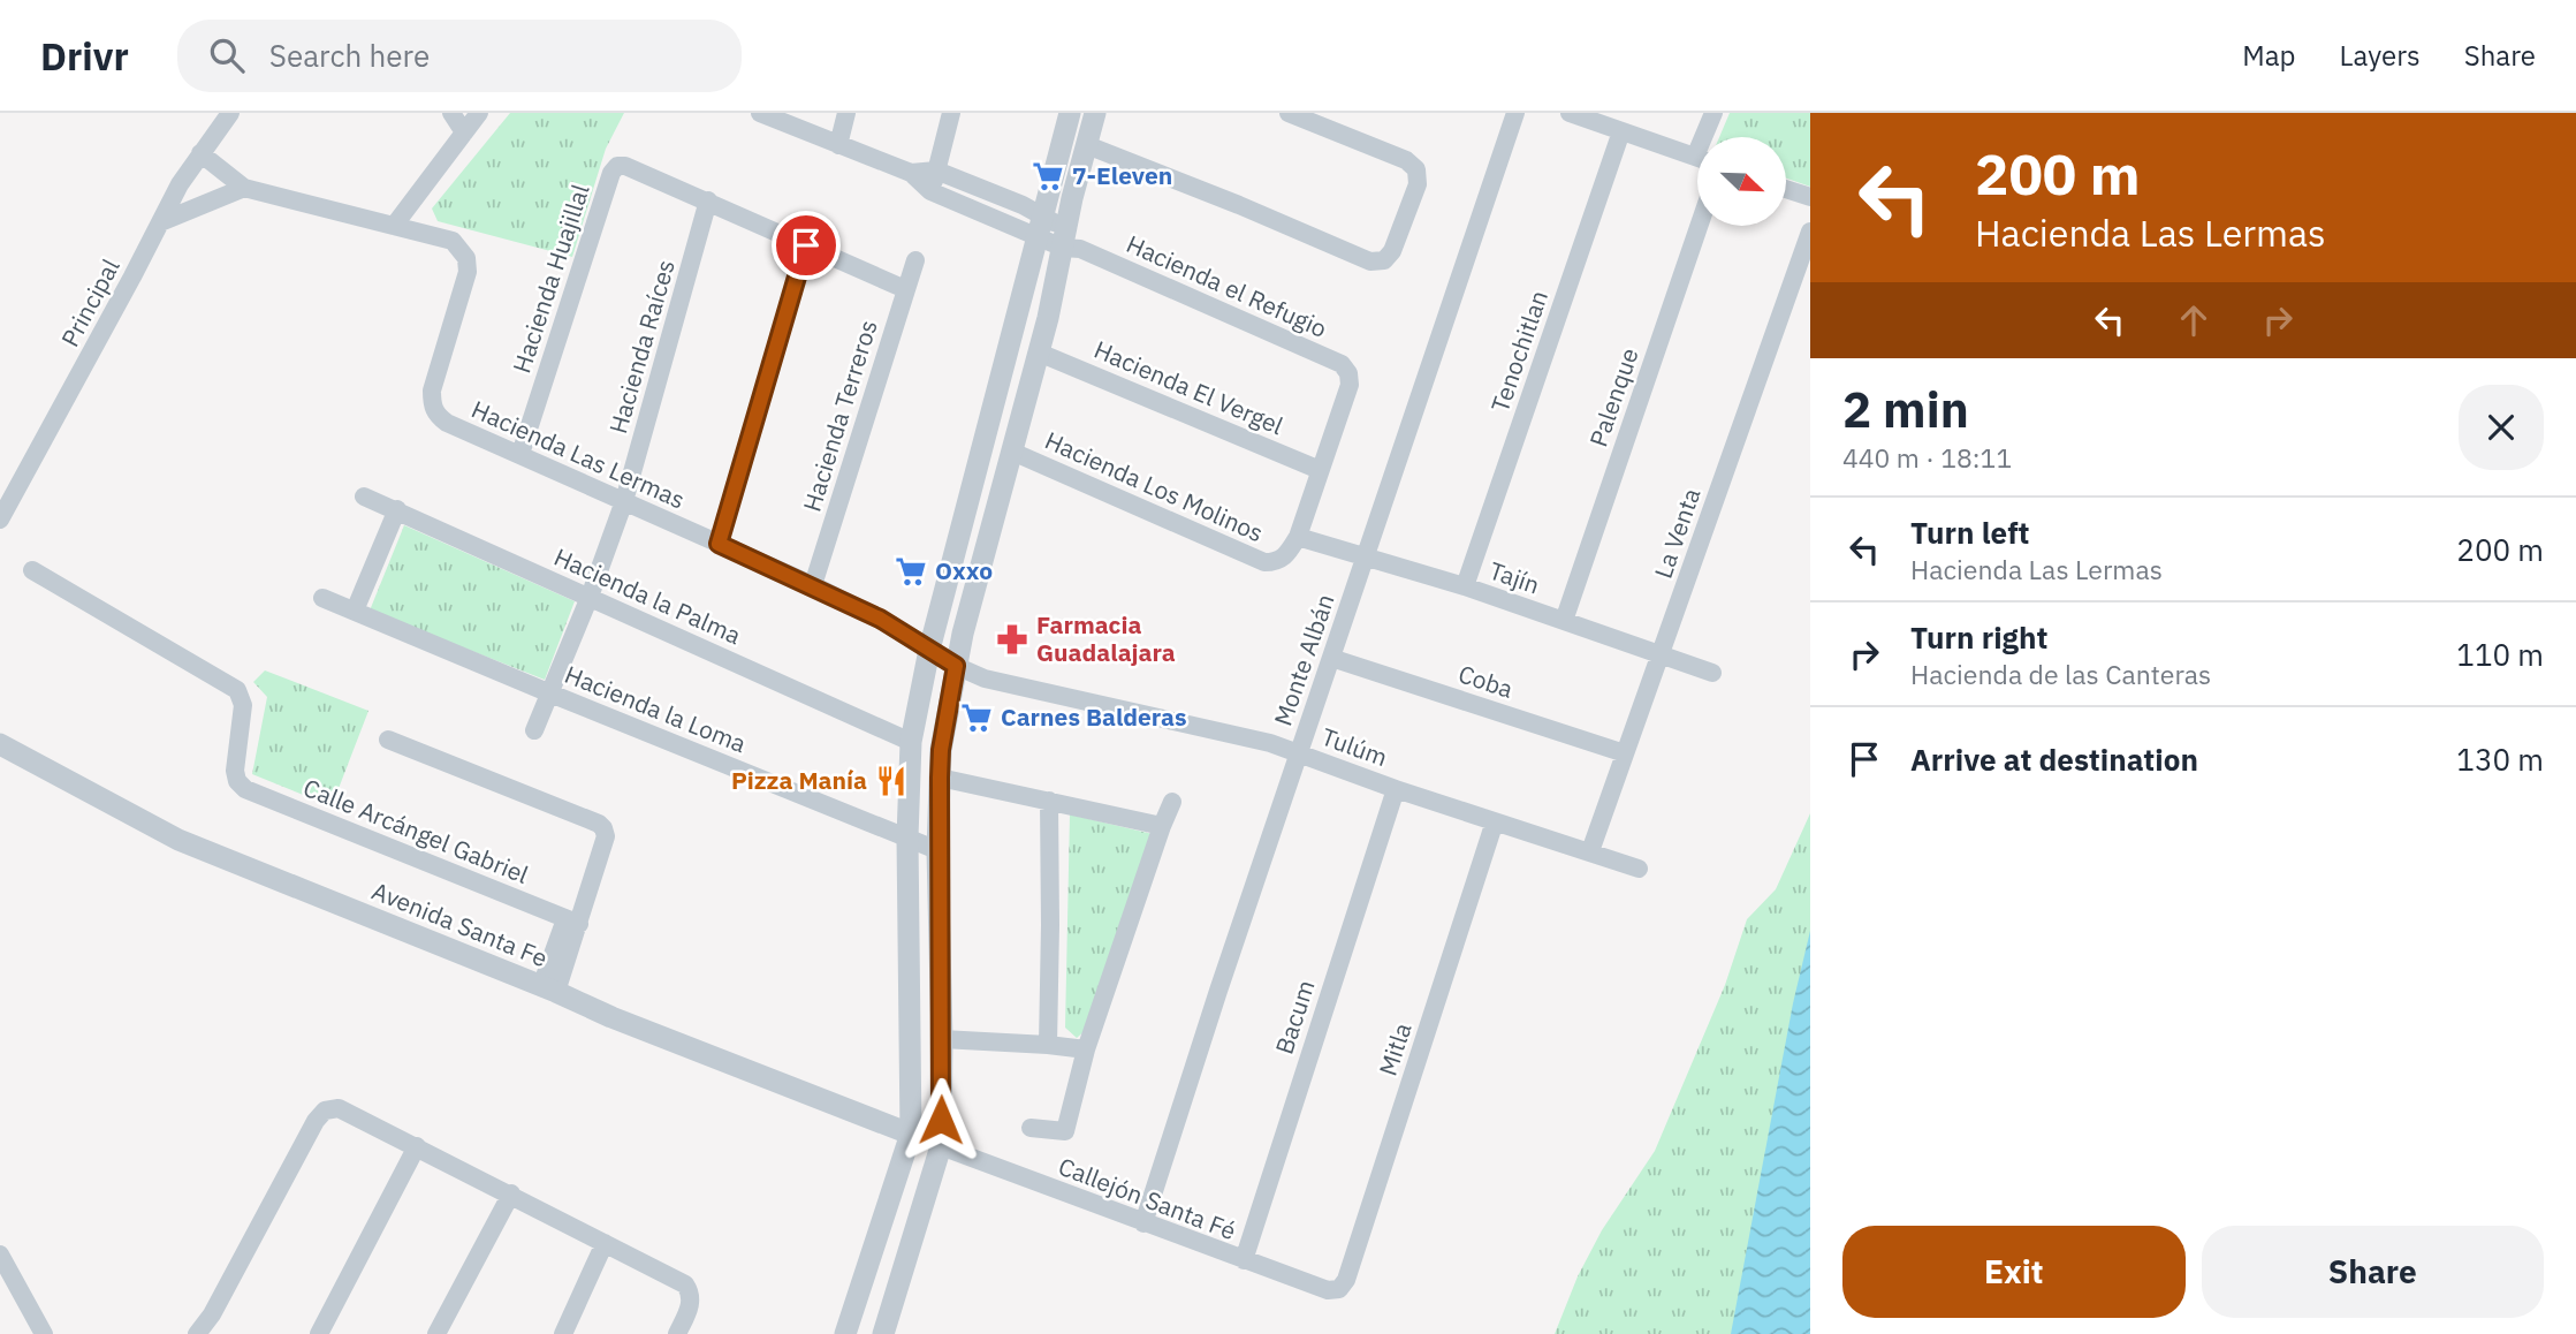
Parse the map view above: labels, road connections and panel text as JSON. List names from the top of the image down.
{
  "streets": {
    "street": [
      "Hacienda Huajillal",
      "Hacienda el Refugio",
      "Principal",
      "Hacienda Raíces",
      "Tenochitlan",
      "Hacienda El Vergel",
      "Palenque",
      "Hacienda Terreros",
      "Hacienda Las Lermas",
      "Hacienda Los Molinos",
      "La Venta",
      "Tajín",
      "Hacienda la Palma",
      "Monte Albán",
      "Coba",
      "Hacienda la Loma",
      "Tulúm",
      "Calle Arcángel Gabriel",
      "Avenida Santa Fe",
      "Bacum",
      "Mitla",
      "Callejón Santa Fé"
    ]
  },
  "crossings": [
    ["Hacienda Huajillal", "Hacienda Raíces"],
    ["Hacienda Huajillal", "Hacienda Las Lermas"],
    ["Hacienda el Refugio", "Hacienda El Vergel"],
    ["Principal", "Hacienda Las Lermas"],
    ["Hacienda Raíces", "Hacienda Las Lermas"],
    ["Hacienda Raíces", "Hacienda la Palma"],
    ["Hacienda Raíces", "Hacienda la Loma"],
    ["Tenochitlan", "Tajín"],
    ["Palenque", "Tajín"],
    ["Hacienda Terreros", "Hacienda Las Lermas"],
    ["Hacienda Las Lermas", "Tulúm"],
    ["Hacienda Los Molinos", "Tajín"],
    ["La Venta", "Tajín"],
    ["La Venta", "Coba"],
    ["La Venta", "Tulúm"],
    ["Tajín", "Monte Albán"],
    ["Monte Albán", "Coba"],
    ["Monte Albán", "Tulúm"],
    ["Monte Albán", "Callejón Santa Fé"],
    ["Tulúm", "Bacum"],
    ["Tulúm", "Mitla"],
    ["Avenida Santa Fe", "Callejón Santa Fé"],
    ["Bacum", "Callejón Santa Fé"],
    ["Mitla", "Callejón Santa Fé"]
  ],
  "places": {
    "supermarket": ["7-Eleven", "Oxxo", "Carnes Balderas"],
    "pharmacy": ["Farmacia Guadalajara"],
    "restaurant": ["Pizza Manía"]
  },
  "north": "bottom right",
  "page": {
    "header": "Drivr",
    "search": "Search here",
    "nav": ["Map", "Layers", "Share"],
    "turn": ["200 m", "Hacienda Las Lermas"],
    "heading": ["2 min", "440 m · 18:11"],
    "list": [
      {
        "name": "Turn left",
        "note": "Hacienda Las Lermas",
        "value": "200 m"
      },
      {
        "name": "Turn right",
        "note": "Hacienda de las Canteras",
        "value": "110 m"
      },
      {
        "name": "Arrive at destination",
        "value": "130 m"
      }
    ],
    "buttons": ["Exit", "Share"]
  }
}
